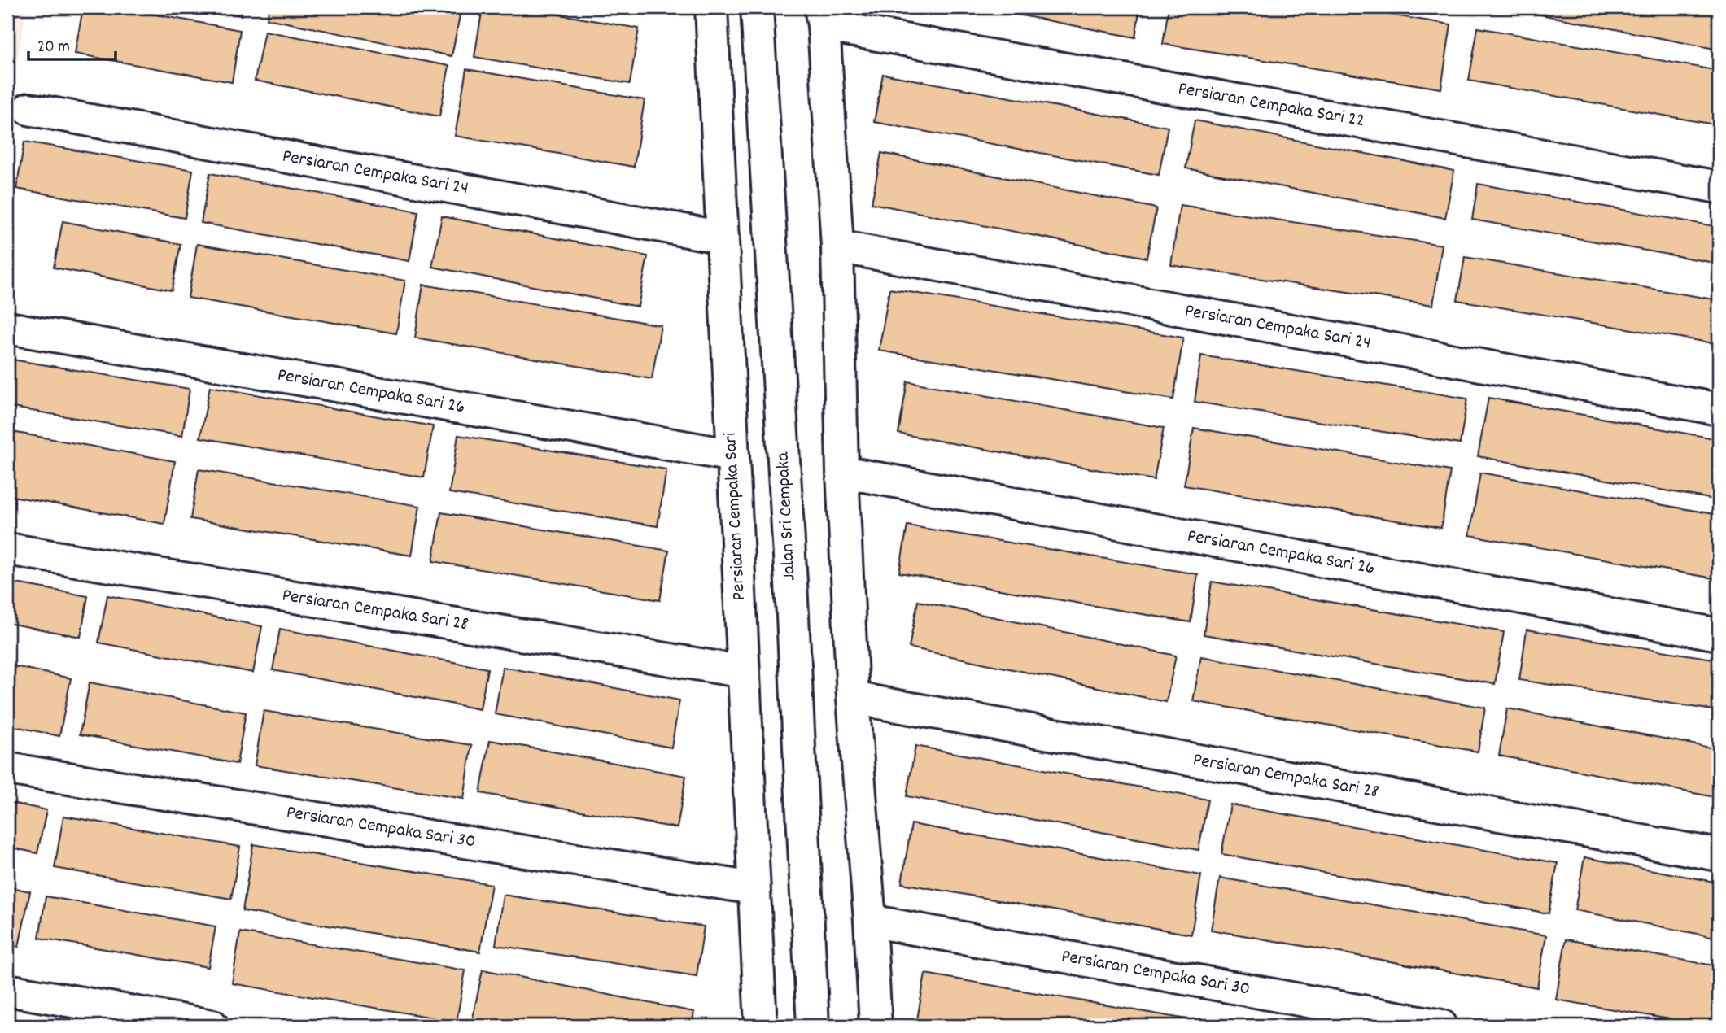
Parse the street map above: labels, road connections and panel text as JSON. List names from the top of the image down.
{
  "streets": {
    "street": [
      "Persiaran Cempaka Sari 22",
      "Persiaran Cempaka Sari 24",
      "Persiaran Cempaka Sari 26",
      "Persiaran Cempaka Sari",
      "Jalan Sri Cempaka",
      "Persiaran Cempaka Sari 28",
      "Persiaran Cempaka Sari 30"
    ]
  },
  "crossings": [
    ["Persiaran Cempaka Sari 24", "Persiaran Cempaka Sari"],
    ["Persiaran Cempaka Sari 26", "Persiaran Cempaka Sari"],
    ["Persiaran Cempaka Sari", "Persiaran Cempaka Sari 28"],
    ["Persiaran Cempaka Sari", "Persiaran Cempaka Sari 30"]
  ],
  "scale_bar": "20 m"
}
